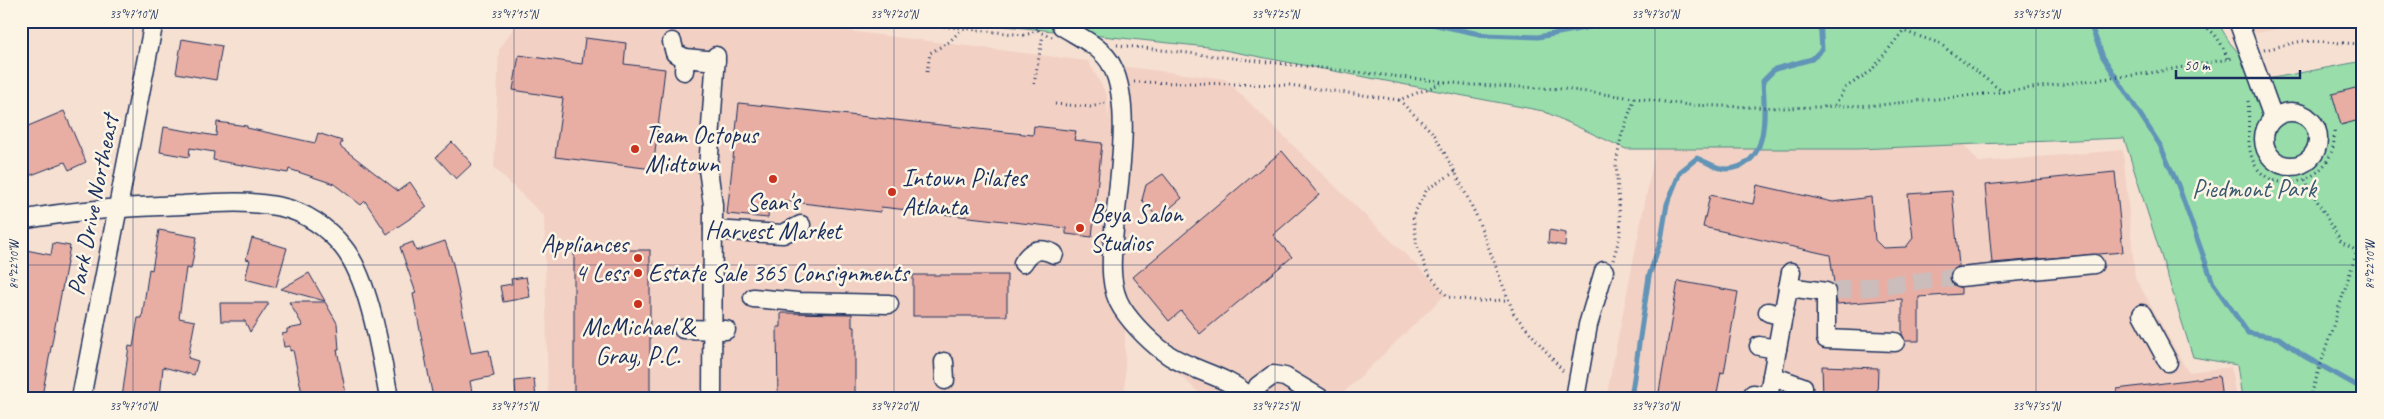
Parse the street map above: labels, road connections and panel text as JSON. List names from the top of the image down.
{
  "streets": {
    "street": ["Park Drive Northeast"]
  },
  "parks": ["Piedmont Park"],
  "places": [
    "Team Octopus Midtown",
    "Sean's Harvest Market",
    "Intown Pilates Atlanta",
    "Beya Salon Studios",
    "Appliances 4 Less",
    "Estate Sale 365 Consignments",
    "McMichael & Gray, P.C."
  ],
  "scale_bar": "50 m",
  "coordinates": [
    "33°47'10\"N",
    "33°47'15\"N",
    "33°47'20\"N",
    "33°47'25\"N",
    "33°47'30\"N",
    "33°47'35\"N",
    "84°22'10\"W"
  ]
}
